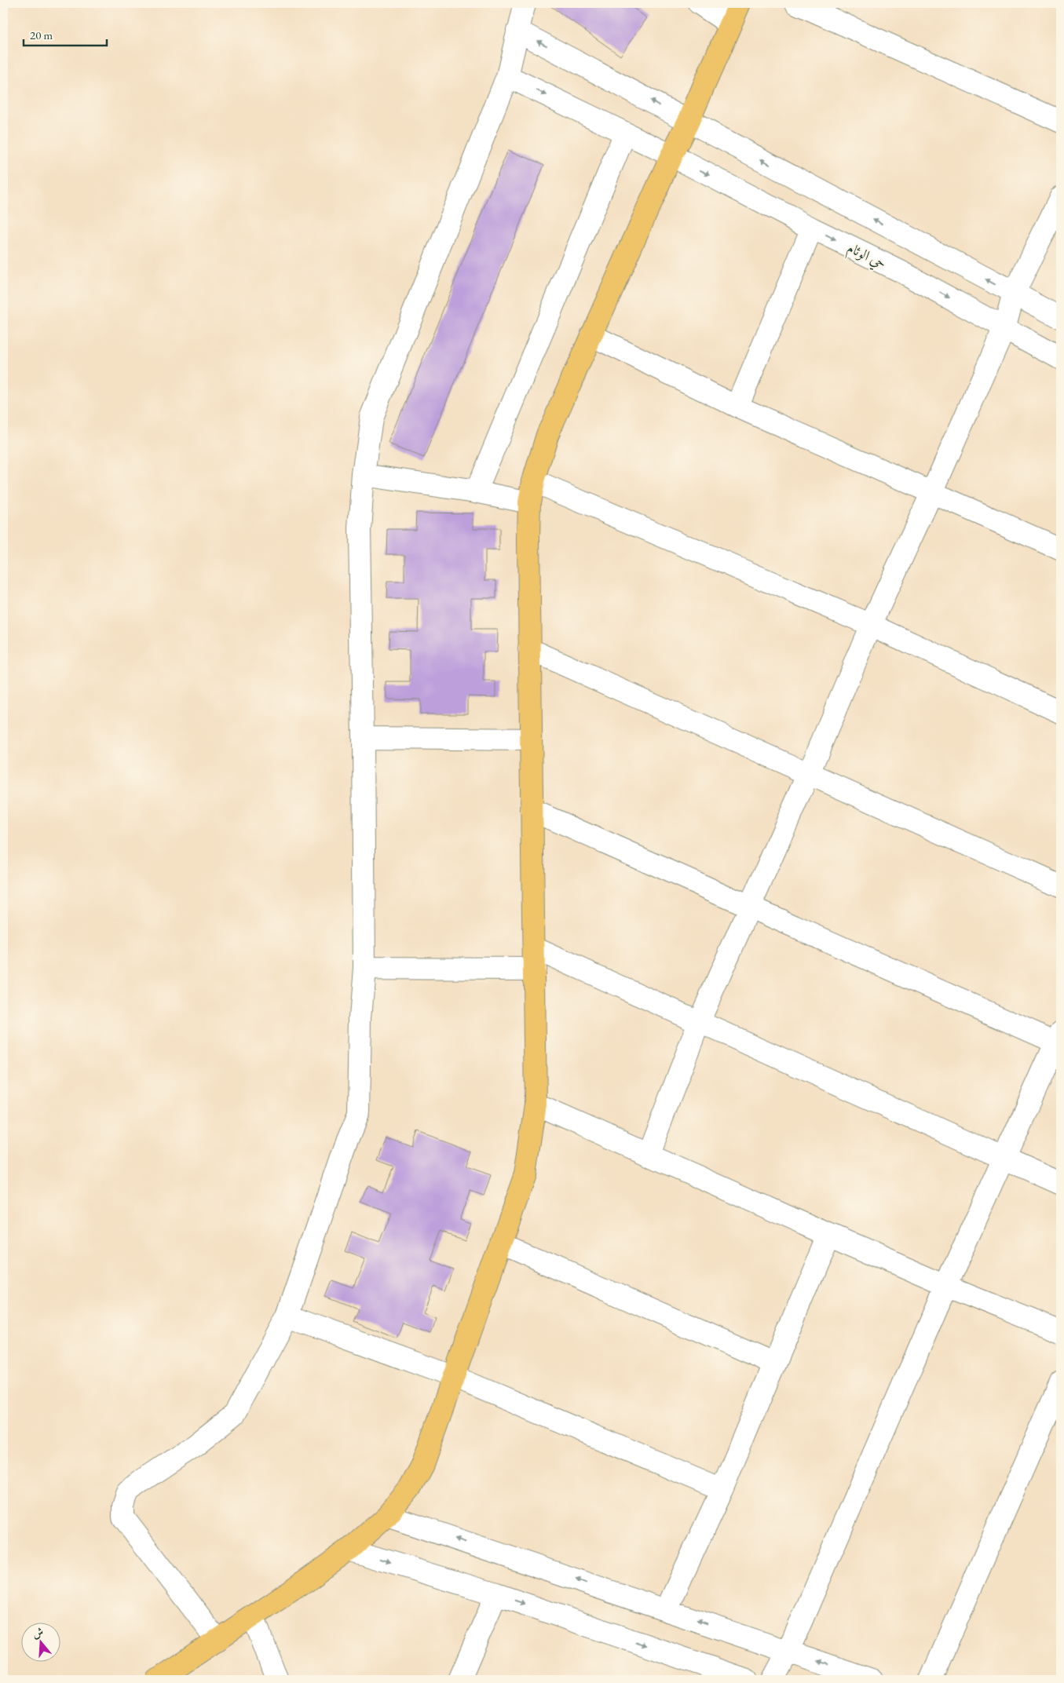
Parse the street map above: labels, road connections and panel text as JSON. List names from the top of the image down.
{
  "streets": {
    "street": ["حي الوئام"]
  },
  "scale_bar": "20 m",
  "north": "top"
}
